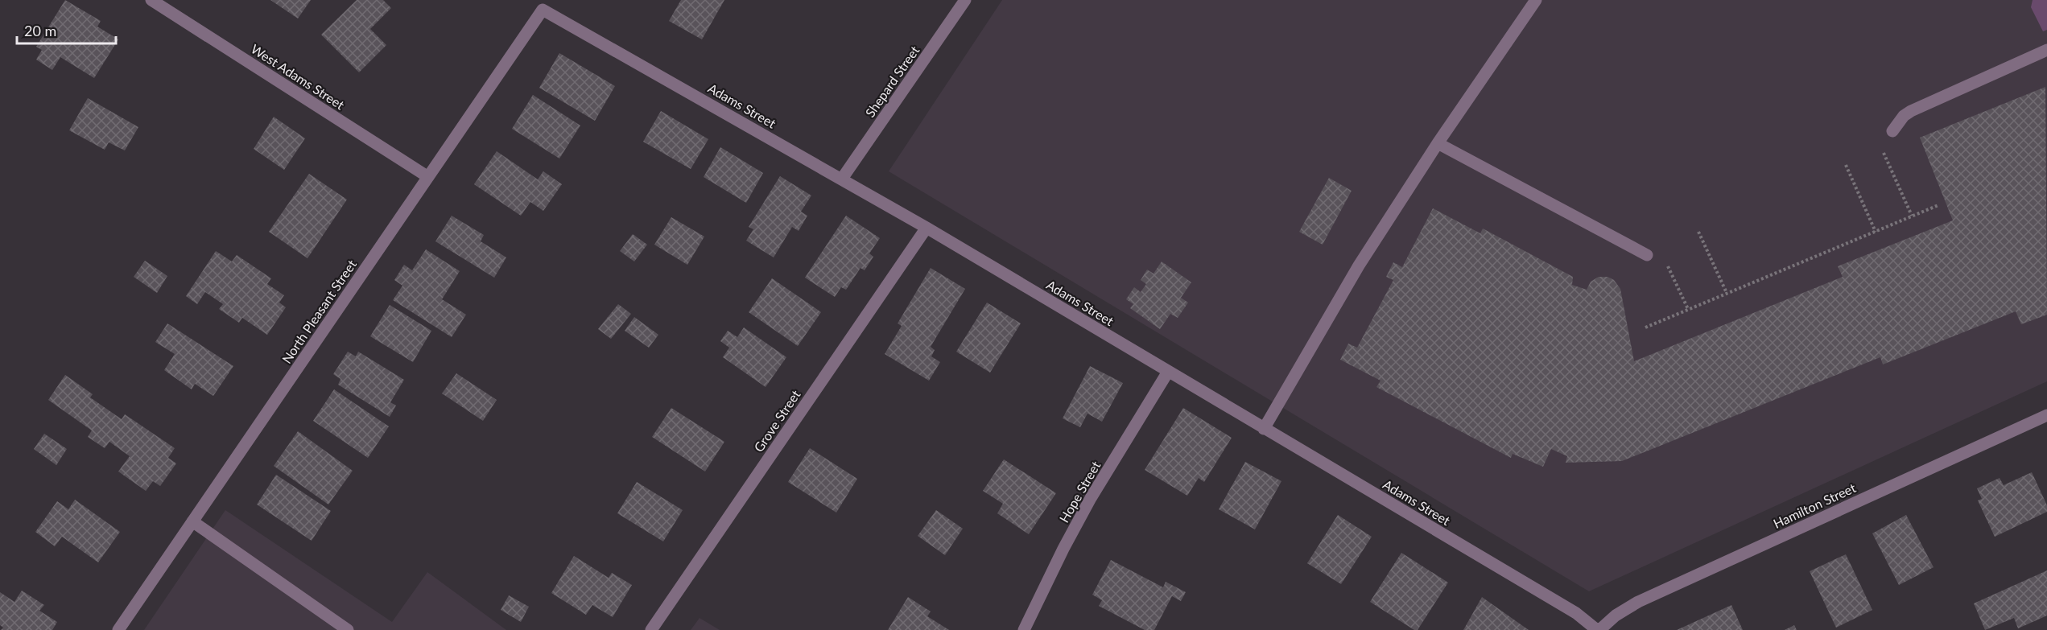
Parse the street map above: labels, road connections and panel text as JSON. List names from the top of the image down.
{
  "streets": {
    "street": [
      "West Adams Street",
      "Shepard Street",
      "Adams Street",
      "North Pleasant Street",
      "Grove Street",
      "Hope Street",
      "Hamilton Street"
    ]
  },
  "crossings": [
    ["West Adams Street", "North Pleasant Street"],
    ["Shepard Street", "Adams Street"],
    ["Adams Street", "North Pleasant Street"],
    ["Adams Street", "Grove Street"],
    ["Adams Street", "Hope Street"],
    ["Adams Street", "Hamilton Street"]
  ],
  "scale_bar": "20 m"
}
